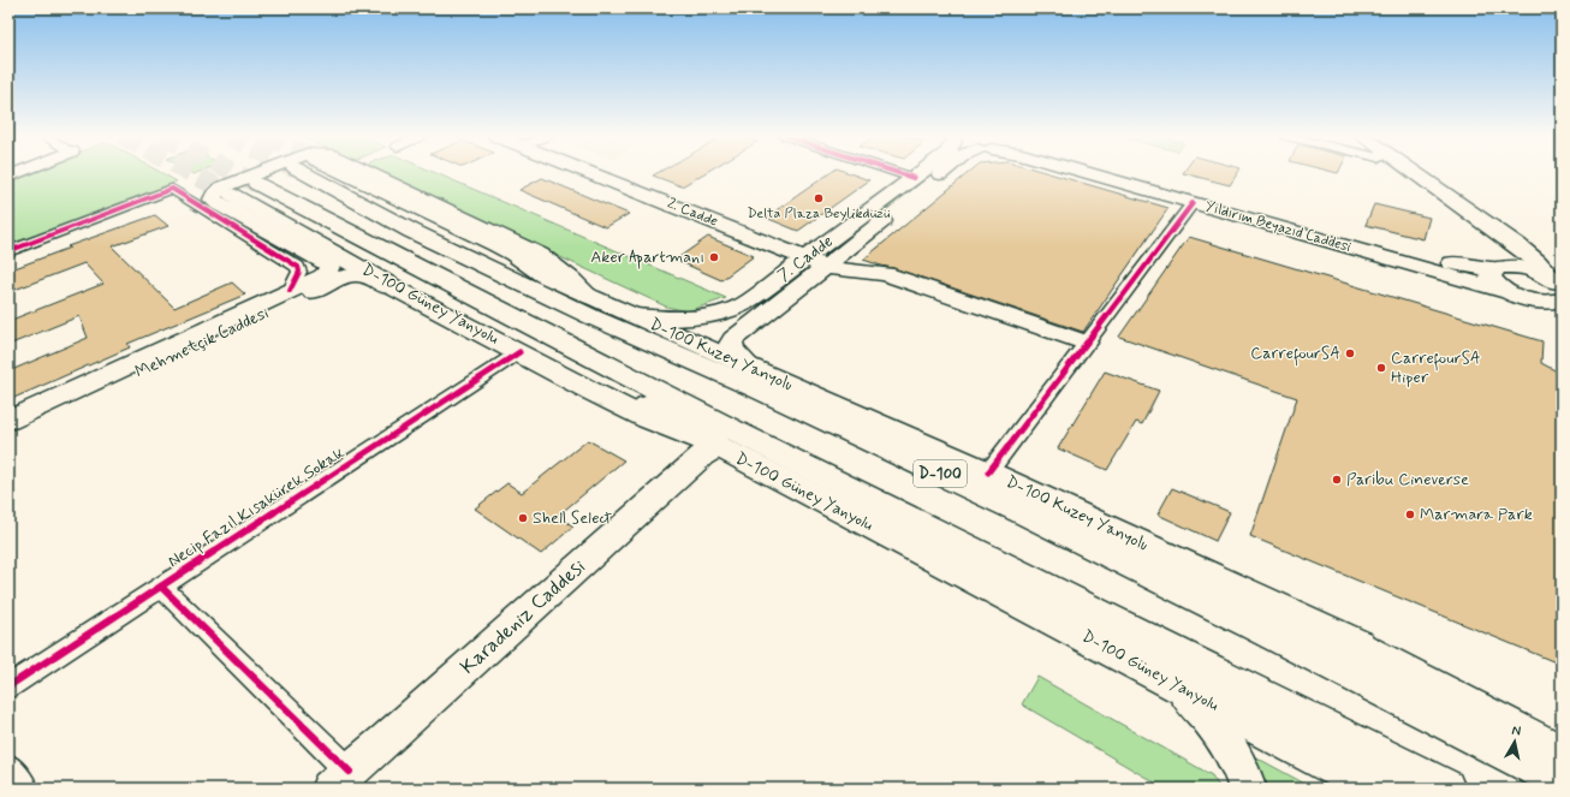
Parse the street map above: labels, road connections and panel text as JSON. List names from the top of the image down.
{
  "streets": {
    "main road": [
      "2. Cadde",
      "Yıldırım Beyazıd Caddesi",
      "7. Cadde",
      "D-100 Güney Yanyolu",
      "Mehmetçik Caddesi",
      "D-100 Kuzey Yanyolu",
      "D-100",
      "Karadeniz Caddesi"
    ],
    "street": ["Necip Fazıl Kısakürek Sokak"]
  },
  "crossings": [
    ["2. Cadde", "7. Cadde"],
    ["7. Cadde", "D-100 Kuzey Yanyolu"],
    ["D-100 Güney Yanyolu", "Mehmetçik Caddesi"],
    ["D-100 Güney Yanyolu", "Necip Fazıl Kısakürek Sokak"],
    ["D-100 Güney Yanyolu", "Karadeniz Caddesi"],
    ["Mehmetçik Caddesi", "D-100 Kuzey Yanyolu"]
  ],
  "places": [
    "Delta Plaza Beylikdüzü",
    "Aker Apartmanı",
    "CarrefourSA",
    "CarrefourSA Hiper",
    "Paribu Cineverse",
    "Marmara Park",
    "Shell Select"
  ],
  "north": "top"
}
